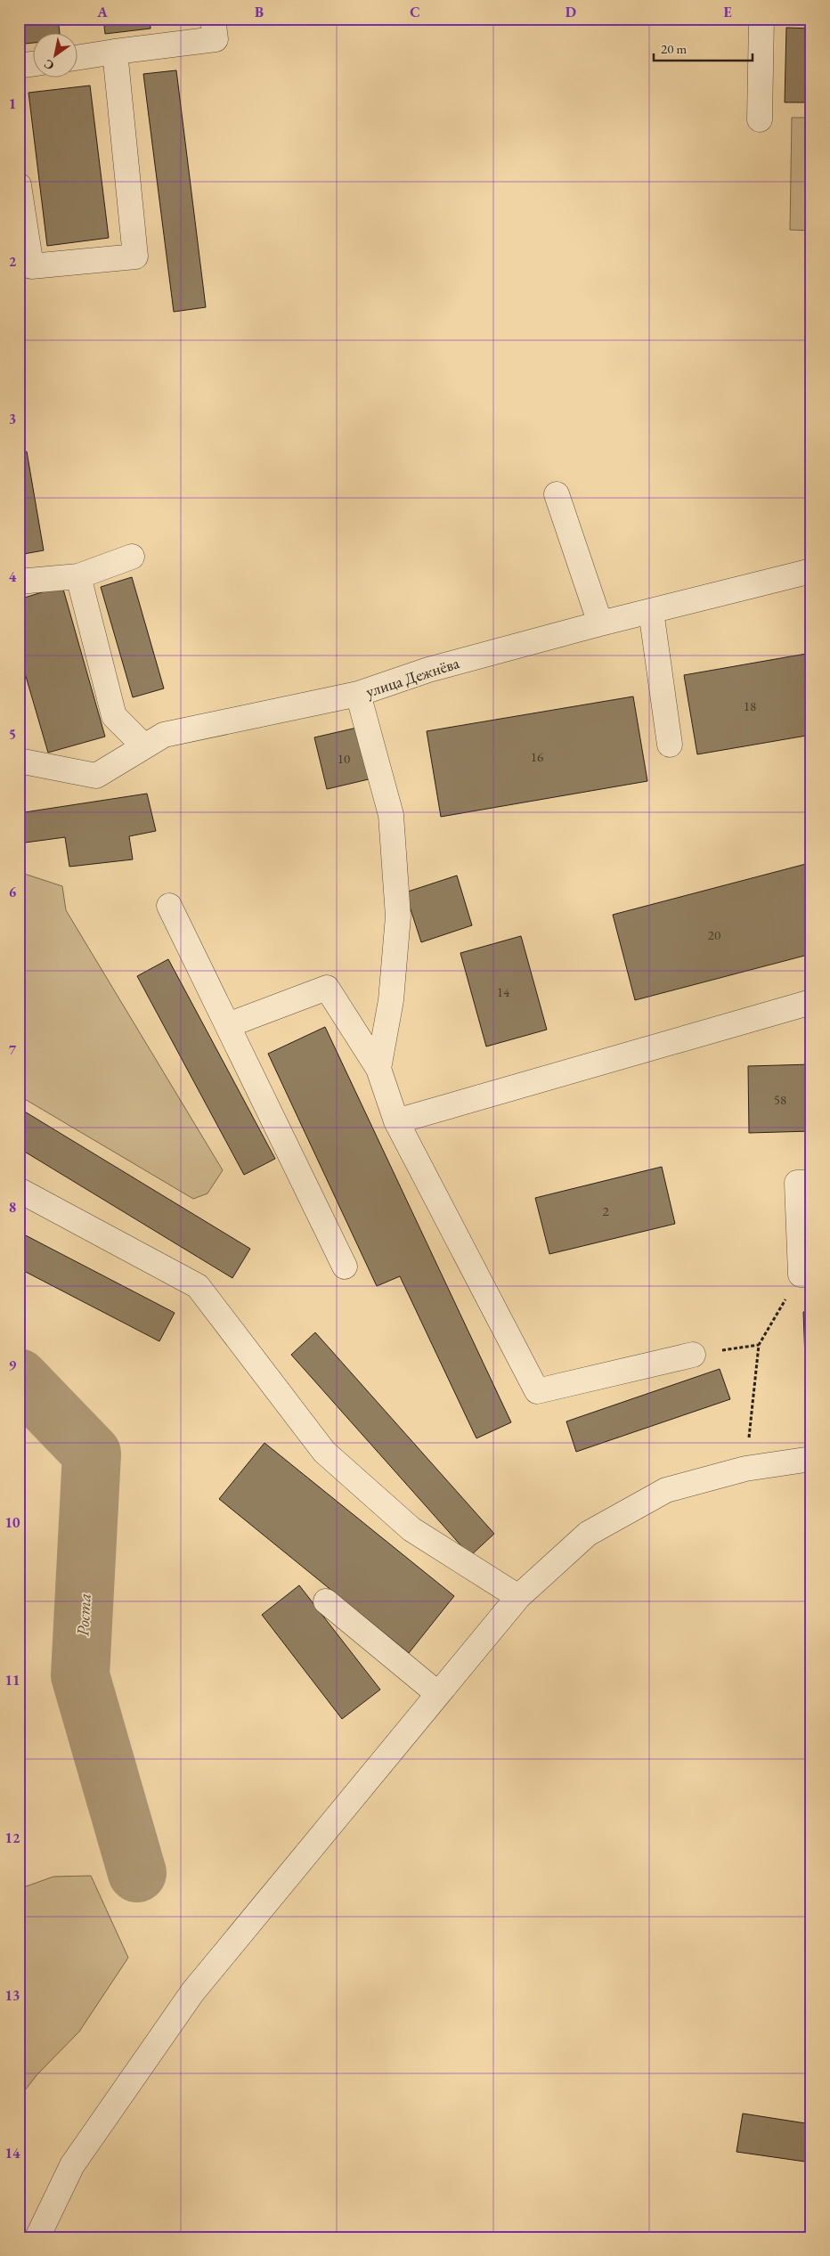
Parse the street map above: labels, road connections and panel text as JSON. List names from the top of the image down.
{
  "streets": {
    "street": ["улица Дежнёва"]
  },
  "water": ["Роста"],
  "house_numbers": [
    "18",
    "16",
    "10",
    "20",
    "14",
    "58",
    "2"
  ],
  "scale_bar": "20 m",
  "north": "bottom left",
  "grid": {
    "columns": [
      "A",
      "B",
      "C",
      "D",
      "E"
    ],
    "rows": [
      "1",
      "2",
      "3",
      "4",
      "5",
      "6",
      "7",
      "8",
      "9",
      "10",
      "11",
      "12",
      "13",
      "14"
    ]
  }
}
